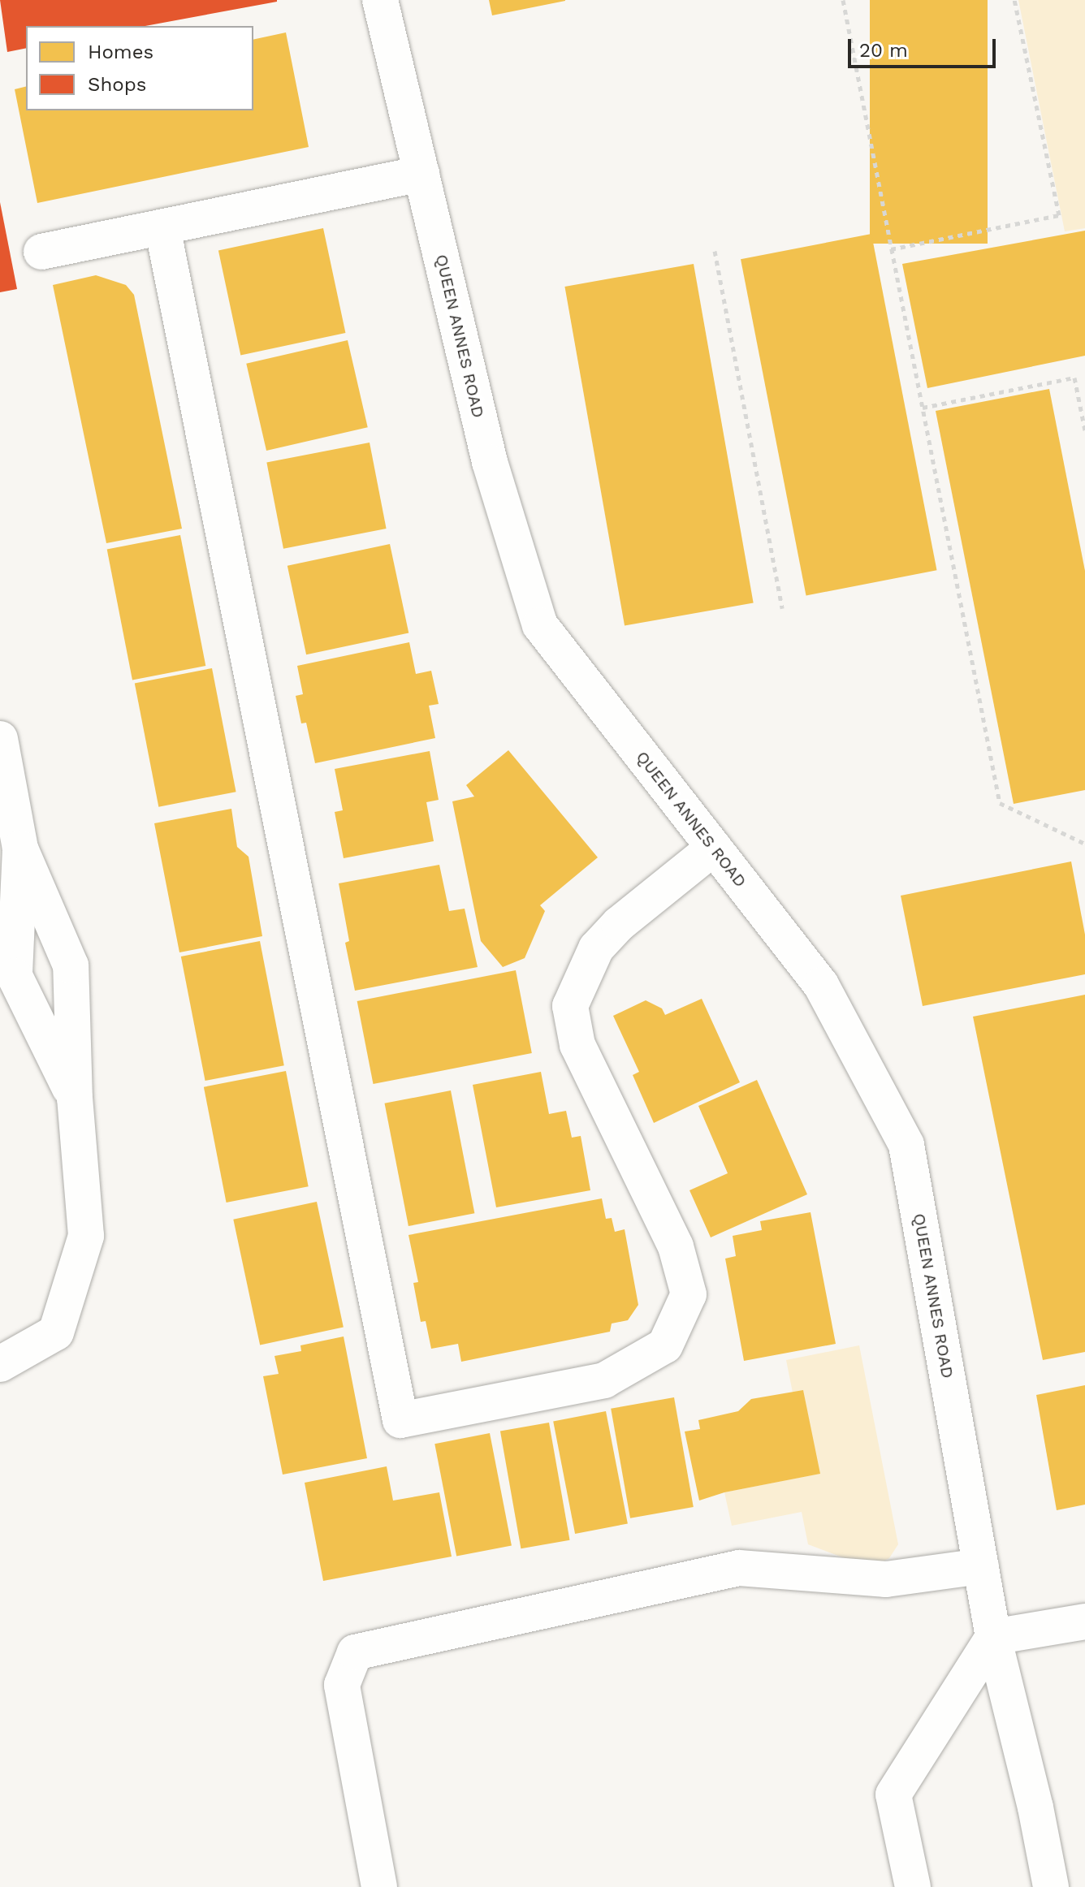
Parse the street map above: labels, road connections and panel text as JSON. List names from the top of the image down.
{
  "streets": {
    "street": ["QUEEN ANNES ROAD"]
  },
  "legend": ["Homes", "Shops"],
  "scale_bar": "20 m"
}
